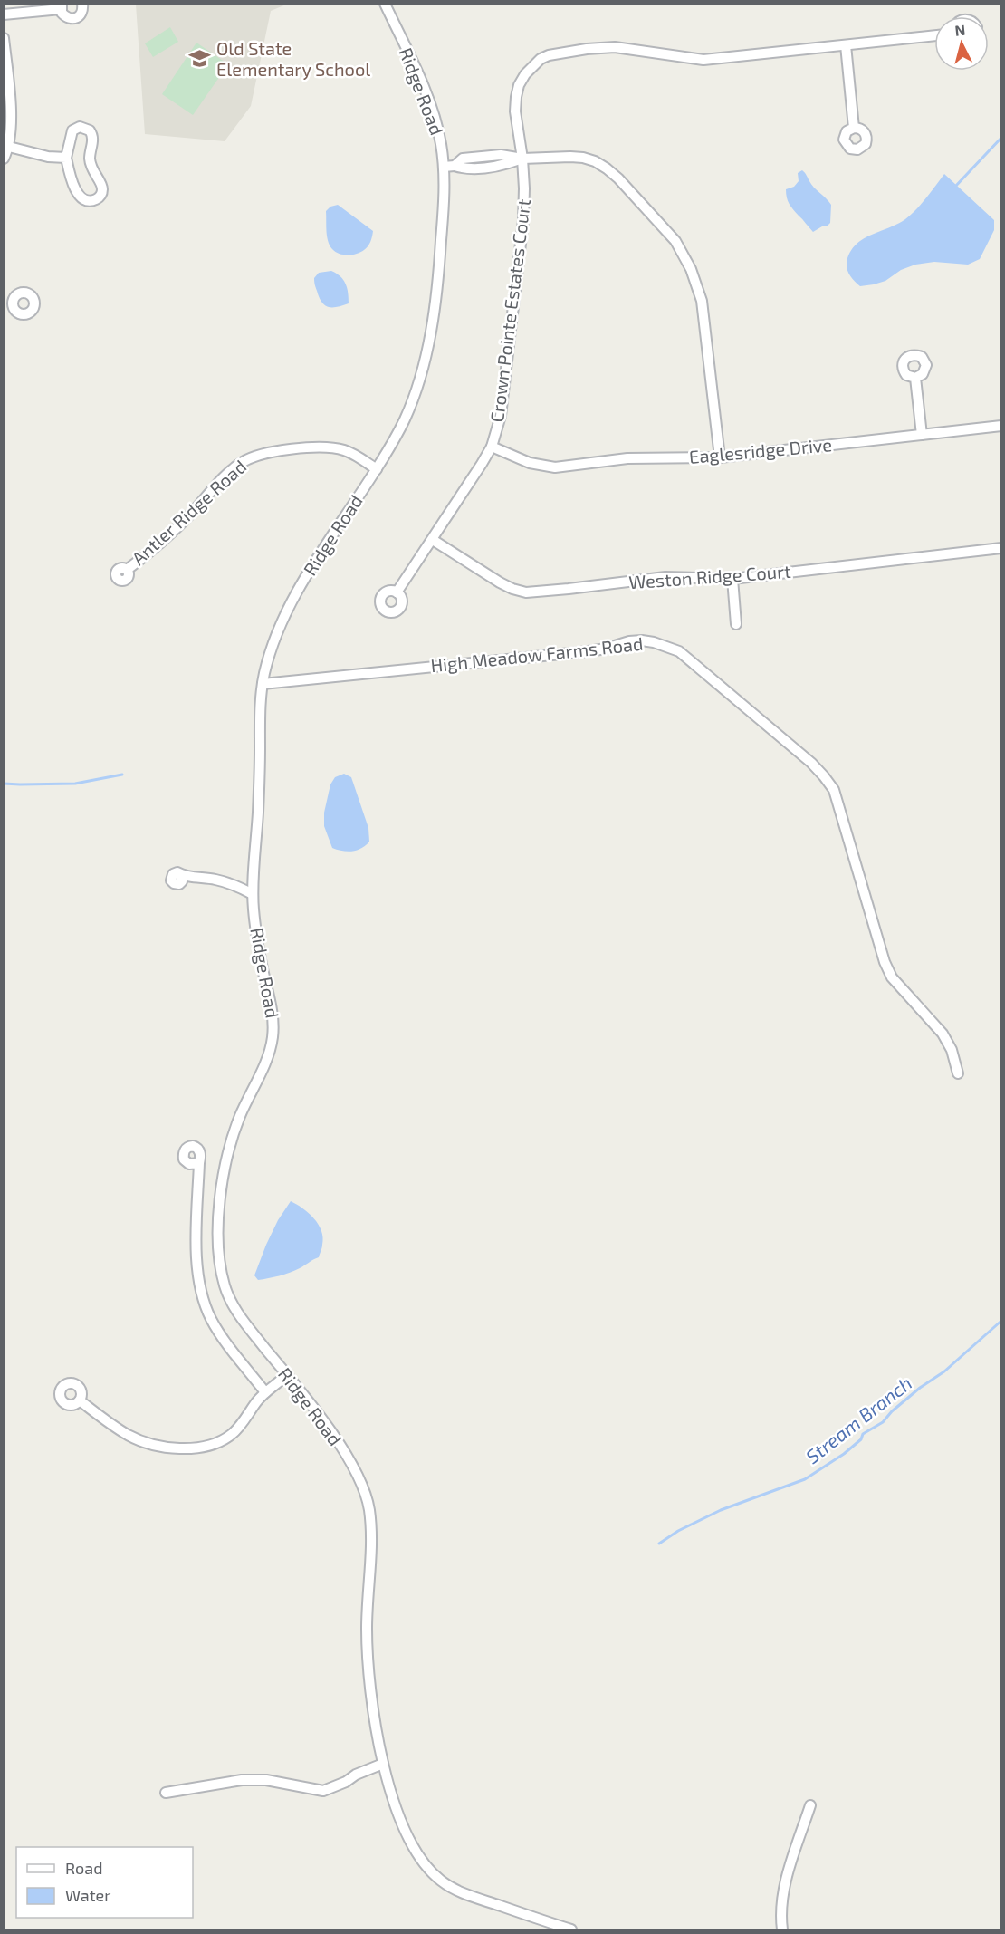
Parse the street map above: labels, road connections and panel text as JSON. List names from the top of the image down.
{
  "streets": {
    "street": [
      "Ridge Road",
      "Crown Pointe Estates Court",
      "Eaglesridge Drive",
      "Antler Ridge Road",
      "Weston Ridge Court",
      "High Meadow Farms Road"
    ]
  },
  "crossings": [
    ["Ridge Road", "Antler Ridge Road"],
    ["Ridge Road", "High Meadow Farms Road"],
    ["Crown Pointe Estates Court", "Eaglesridge Drive"],
    ["Crown Pointe Estates Court", "Weston Ridge Court"]
  ],
  "water": ["Stream Branch"],
  "places": {
    "school or university": ["Old State Elementary School"]
  },
  "legend": ["Road", "Water"],
  "north": "top"
}
